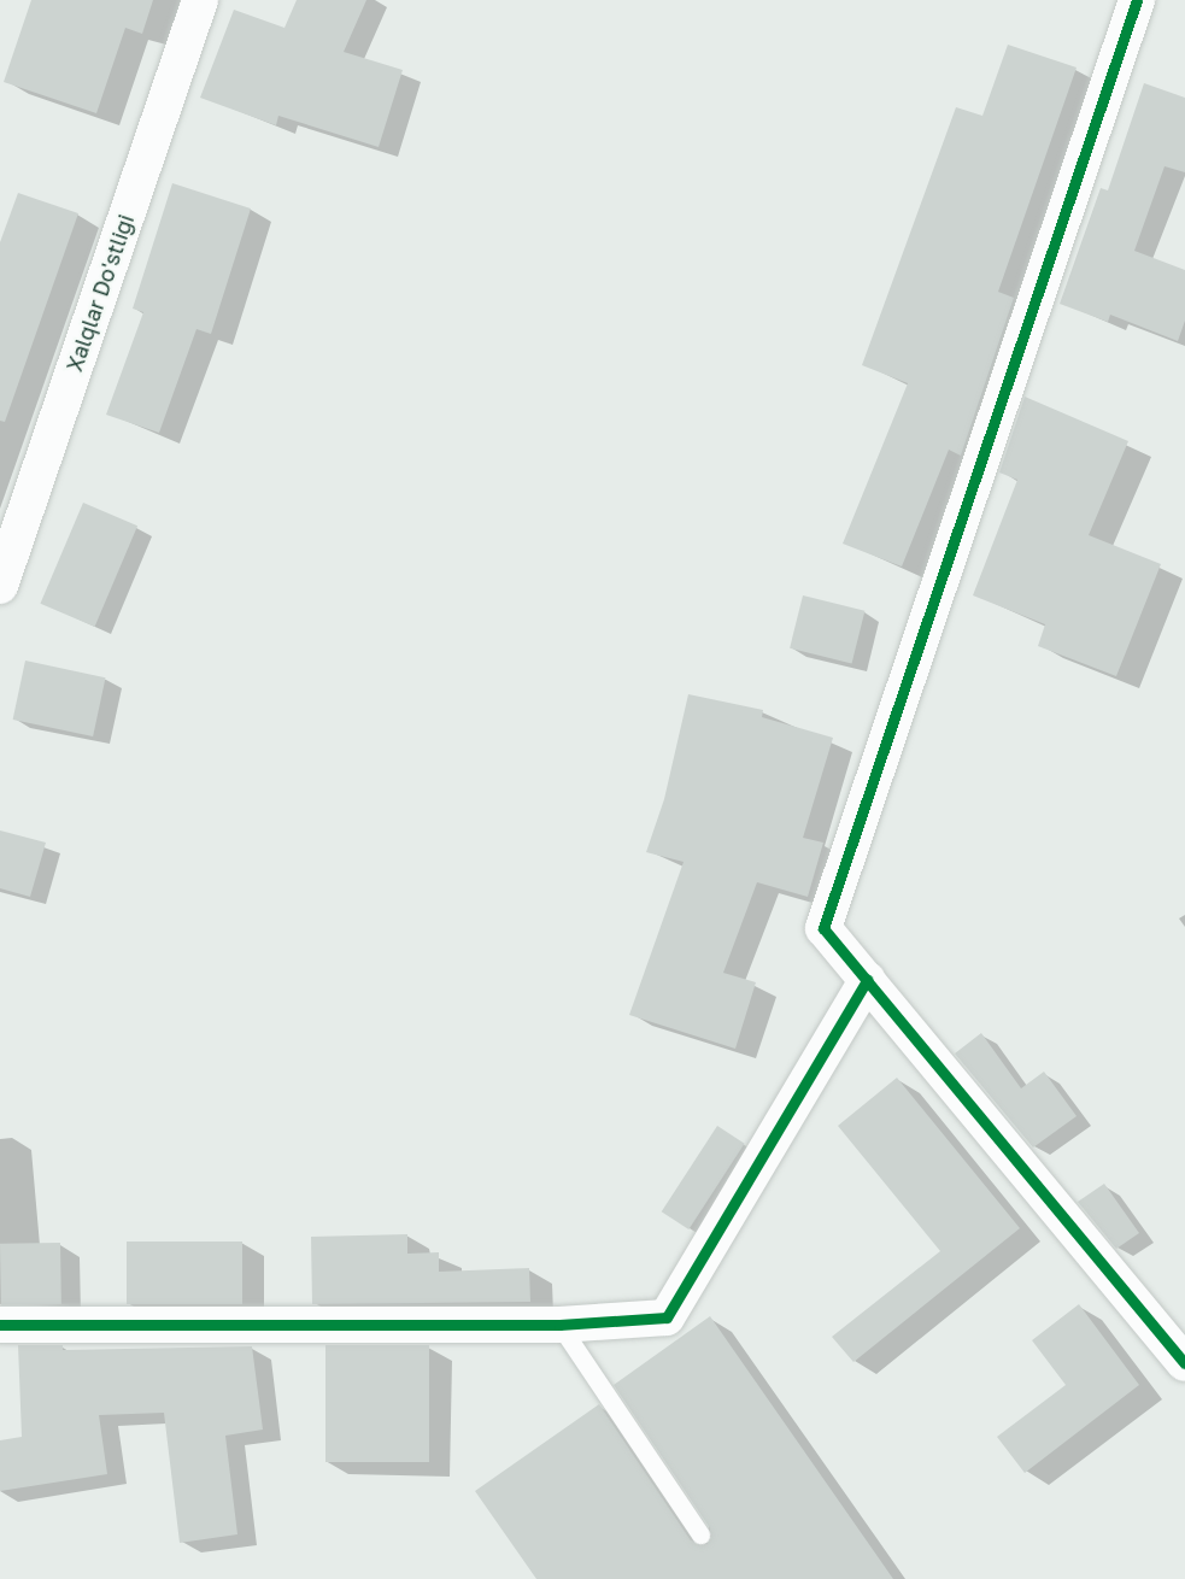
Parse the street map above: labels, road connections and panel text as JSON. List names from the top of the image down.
{
  "streets": {
    "street": ["Xalqlar Do'stligi"]
  }
}
